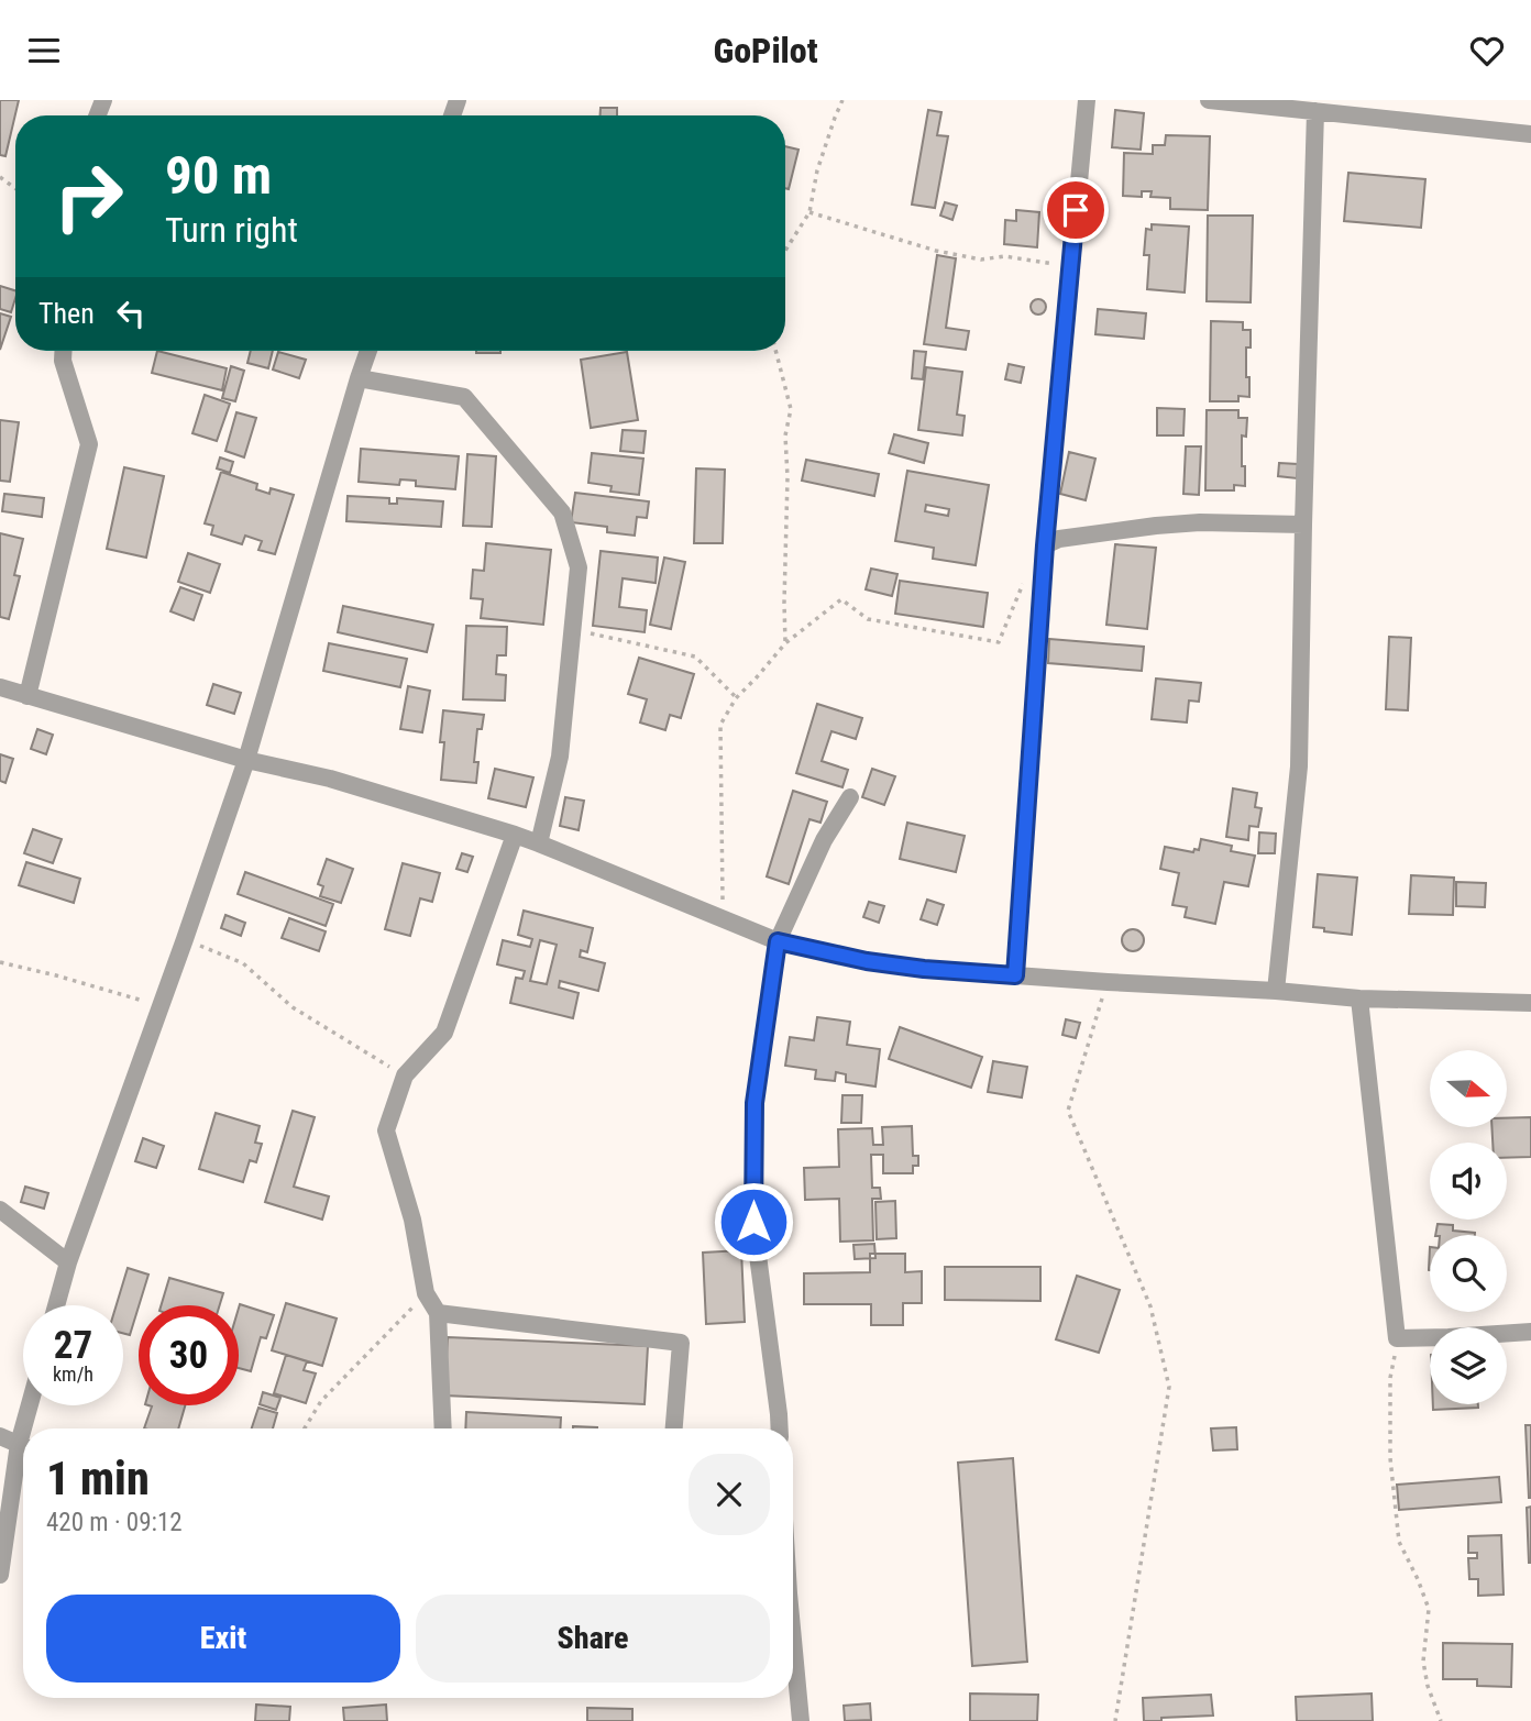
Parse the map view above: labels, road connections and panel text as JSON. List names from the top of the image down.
{
  "north": "right",
  "page": {
    "header": "GoPilot",
    "turn": ["90 m", "Turn right"],
    "then": "Then",
    "speed": "27 km/h",
    "limit": "30",
    "heading": ["1 min", "420 m · 09:12"],
    "buttons": ["Exit", "Share"]
  }
}
